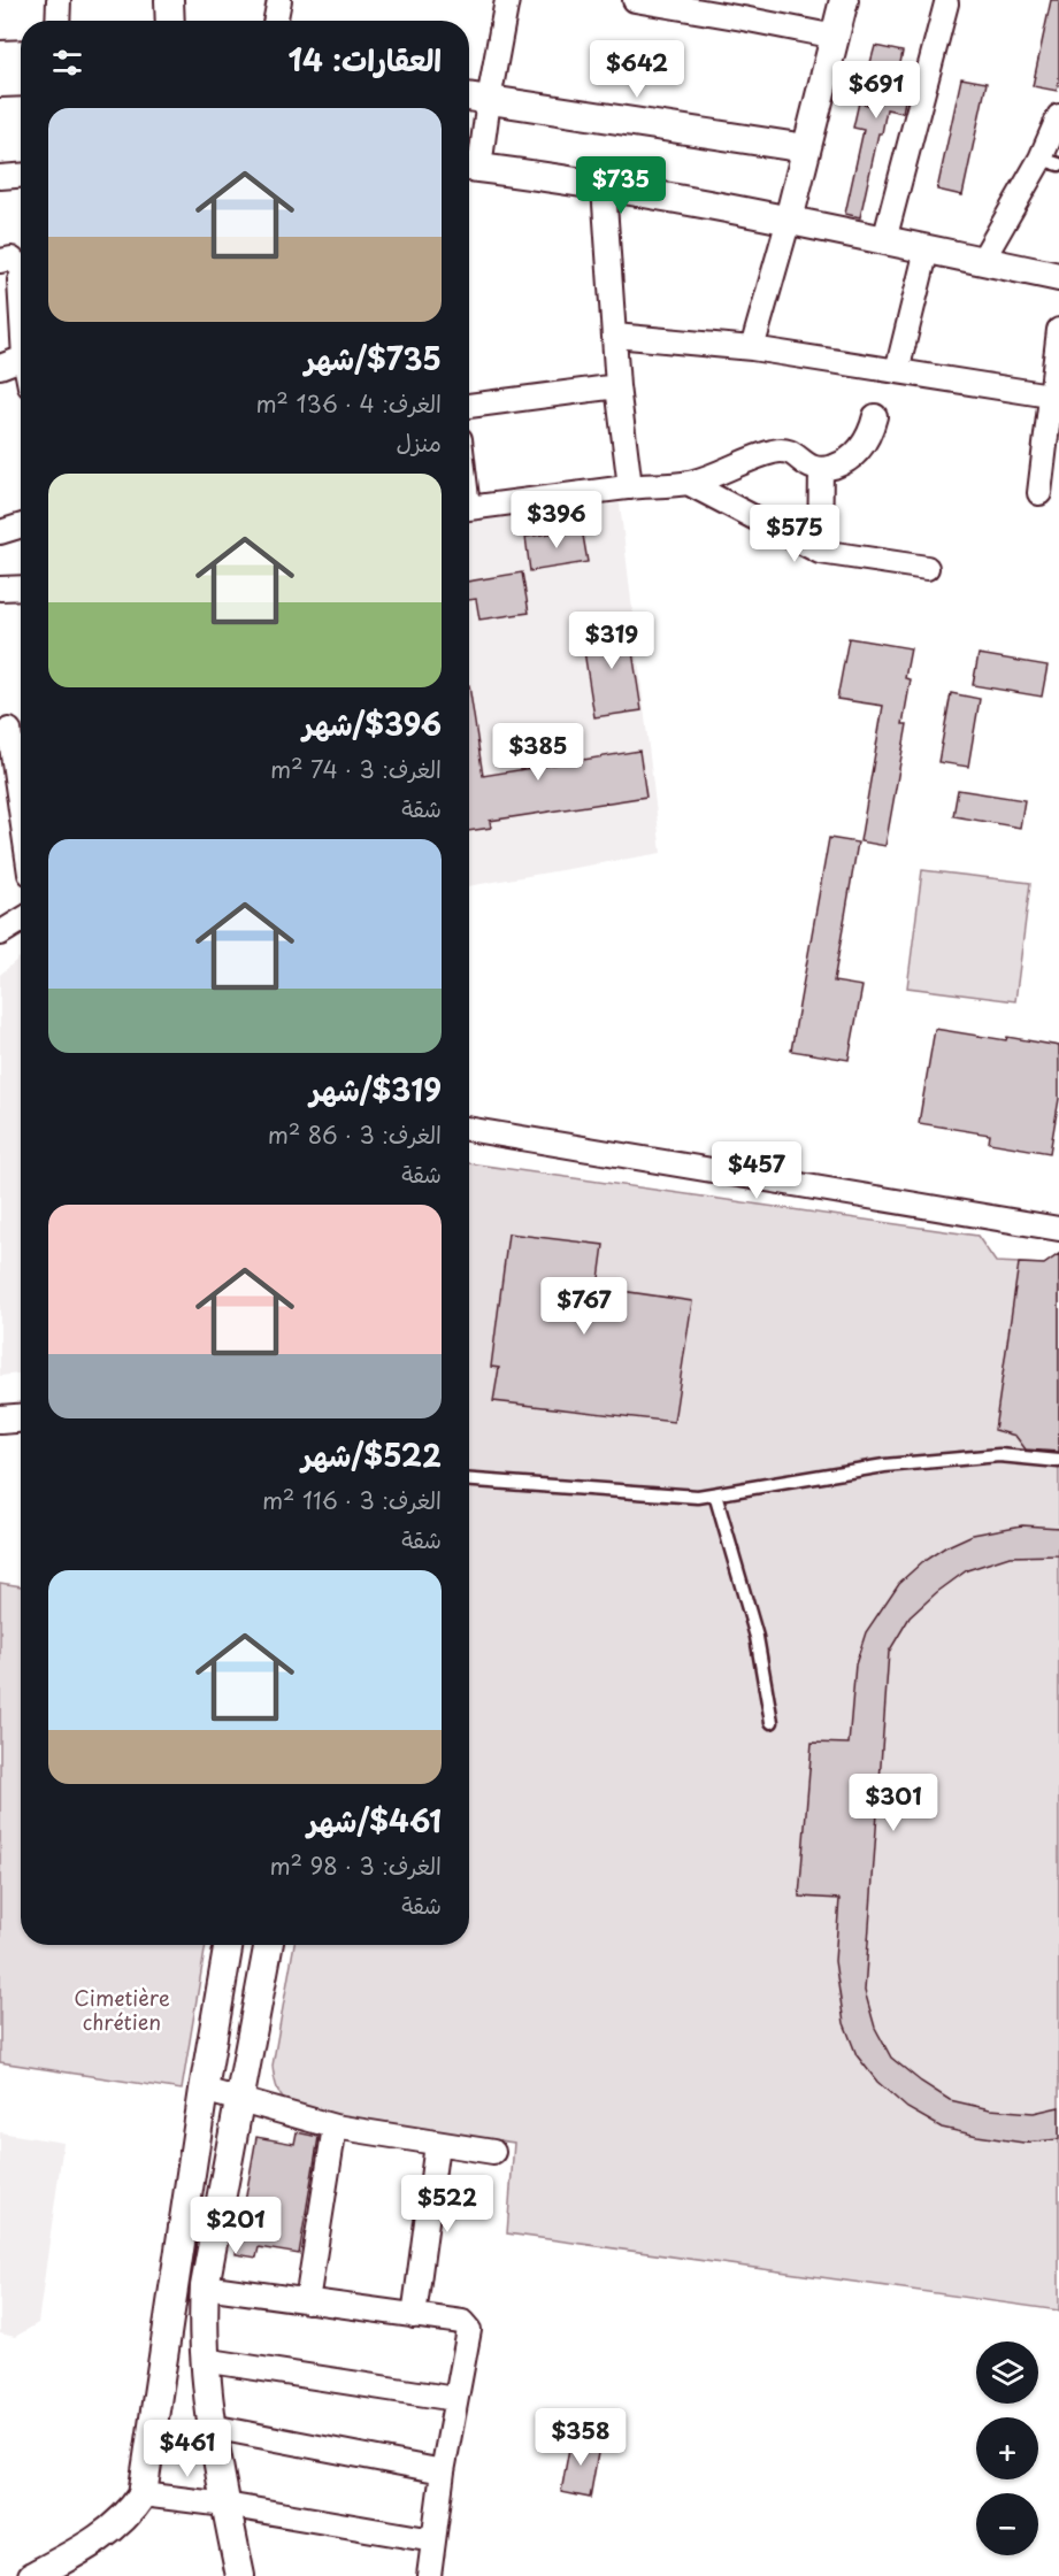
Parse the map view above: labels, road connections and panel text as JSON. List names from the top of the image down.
{
  "parks": ["Cimetière chrétien"],
  "page": {
    "heading": "العقارات: 14",
    "price": [
      "$642",
      "$691",
      "$735",
      "$396",
      "$575",
      "$319",
      "$385",
      "$457",
      "$767",
      "$301",
      "$522",
      "$201",
      "$358",
      "$461"
    ],
    "list": [
      {
        "name": "$735/شهر",
        "note": "الغرف: 4 · 136 m² · منزل"
      },
      {
        "name": "$396/شهر",
        "note": "الغرف: 3 · 74 m² · شقة"
      },
      {
        "name": "$319/شهر",
        "note": "الغرف: 3 · 86 m² · شقة"
      },
      {
        "name": "$522/شهر",
        "note": "الغرف: 3 · 116 m² · شقة"
      },
      {
        "name": "$461/شهر",
        "note": "الغرف: 3 · 98 m² · شقة"
      }
    ],
    "map_buttons": ["+", "−"]
  }
}
